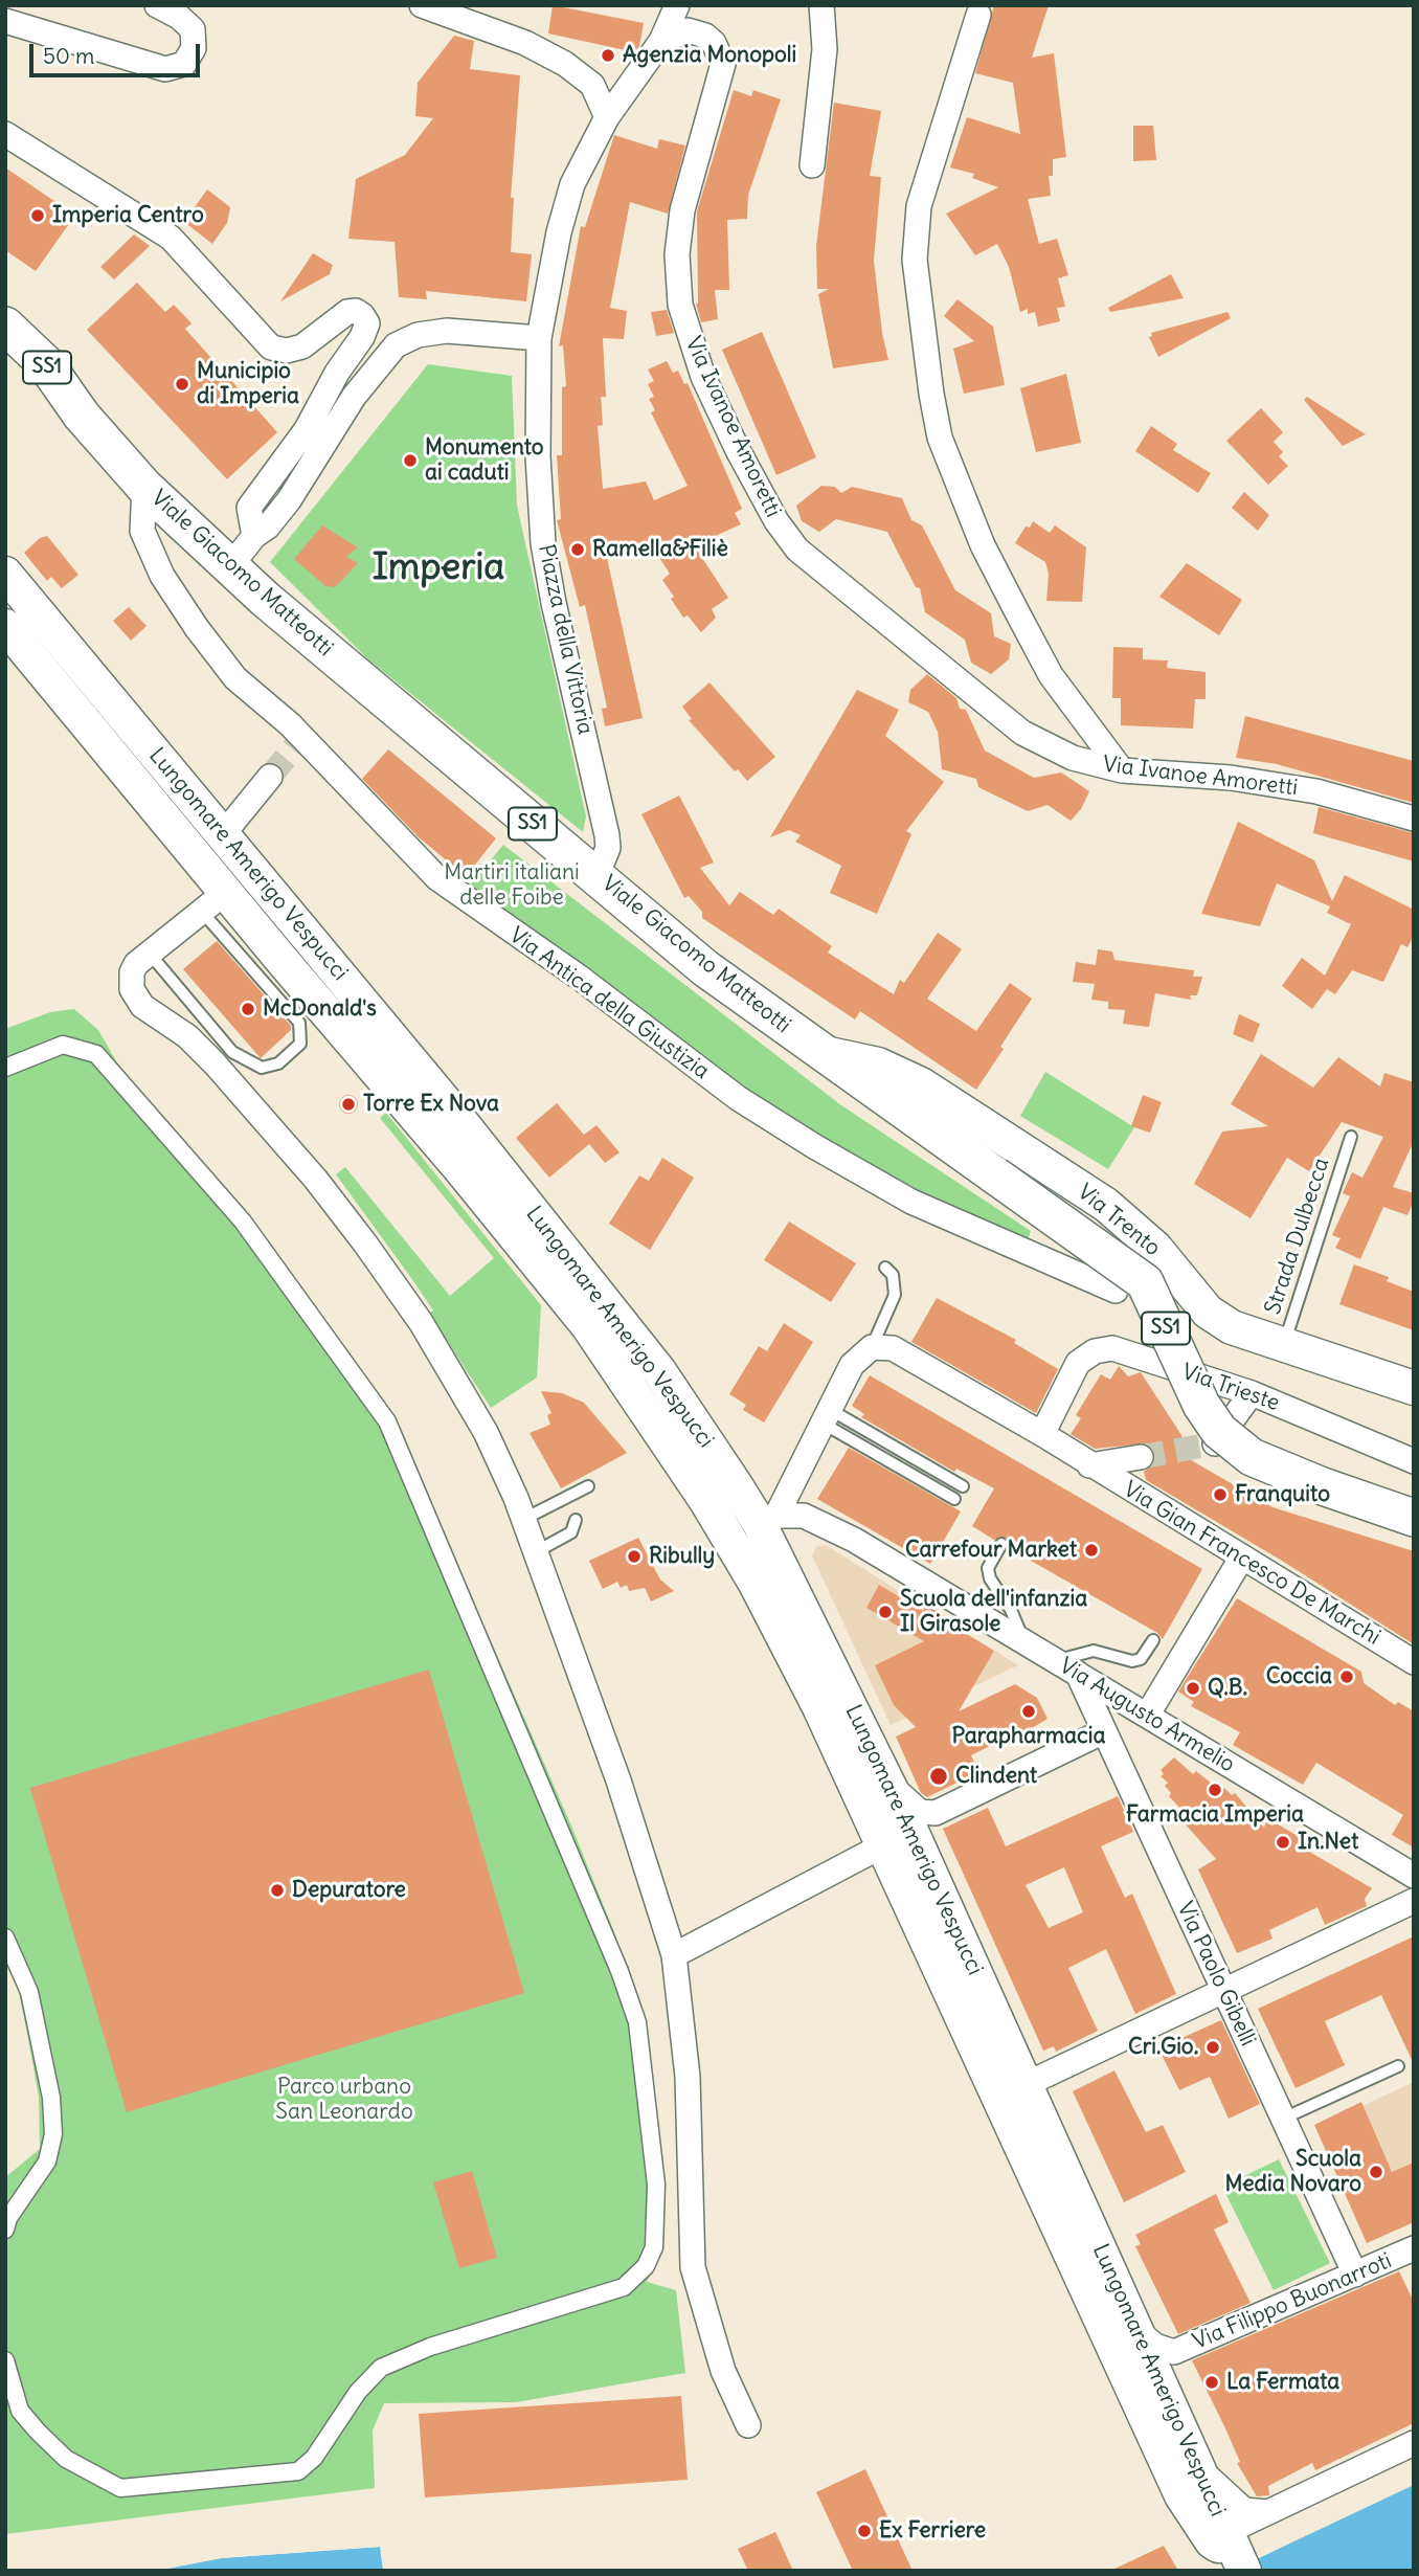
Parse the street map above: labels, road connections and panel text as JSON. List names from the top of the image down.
{
  "streets": {
    "main road": [
      "SS1",
      "Viale Giacomo Matteotti",
      "Lungomare Amerigo Vespucci",
      "Via Trento"
    ],
    "street": [
      "Via Ivanoe Amoretti",
      "Piazza della Vittoria",
      "Via Antica della Giustizia",
      "Via Trieste",
      "Via Gian Francesco De Marchi",
      "Via Augusto Armelio",
      "Via Paolo Gibelli",
      "Via Filippo Buonarroti"
    ],
    "lane": ["Strada Dulbecca"]
  },
  "crossings": [
    ["Viale Giacomo Matteotti", "Piazza della Vittoria"],
    ["Viale Giacomo Matteotti", "Via Antica della Giustizia"],
    ["Viale Giacomo Matteotti", "Via Trento"],
    ["Lungomare Amerigo Vespucci", "Via Augusto Armelio"],
    ["Lungomare Amerigo Vespucci", "Via Filippo Buonarroti"],
    ["Via Trento", "Strada Dulbecca"],
    ["Via Trieste", "Via Gian Francesco De Marchi"],
    ["Via Augusto Armelio", "Via Paolo Gibelli"],
    ["Via Paolo Gibelli", "Via Filippo Buonarroti"]
  ],
  "districts": ["Imperia"],
  "parks": ["Martiri italiani delle Foibe", "Parco urbano San Leonardo"],
  "places": [
    "Agenzia Monopoli",
    "Imperia Centro",
    "Municipio di Imperia",
    "Monumento ai caduti",
    "Ramella&Filiè",
    "McDonald's",
    "Torre Ex Nova",
    "Franquito",
    "Carrefour Market",
    "Ribully",
    "Scuola dell'infanzia Il Girasole",
    "Coccia",
    "Q.B.",
    "Parapharmacia",
    "Clindent",
    "Farmacia Imperia",
    "In.Net",
    "Depuratore",
    "Cri.Gio.",
    "Scuola Media Novaro",
    "La Fermata",
    "Ex Ferriere"
  ],
  "scale_bar": "50 m"
}
